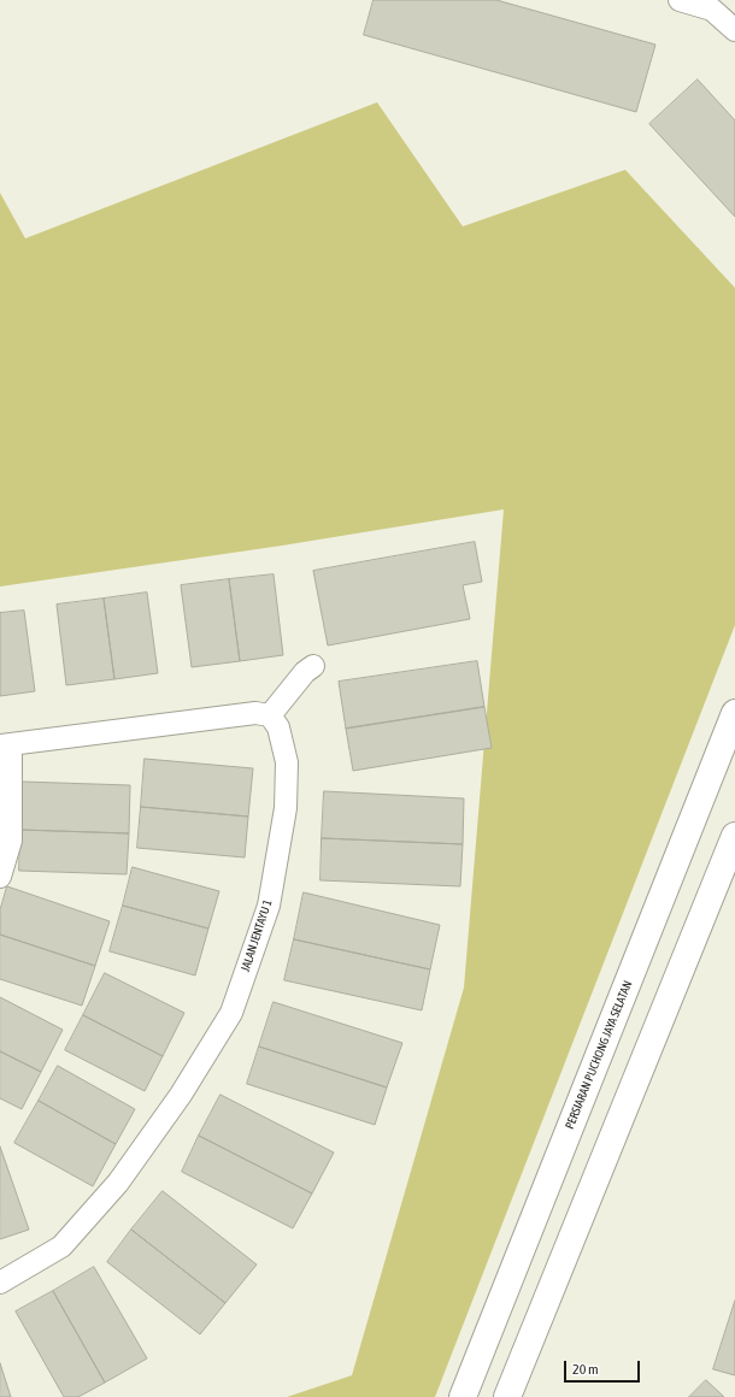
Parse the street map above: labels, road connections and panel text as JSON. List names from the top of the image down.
{
  "streets": {
    "main road": ["PERSIARAN PUCHONG JAYA SELATAN"],
    "street": ["JALAN JENTAYU 1"]
  },
  "scale_bar": "20 m"
}
